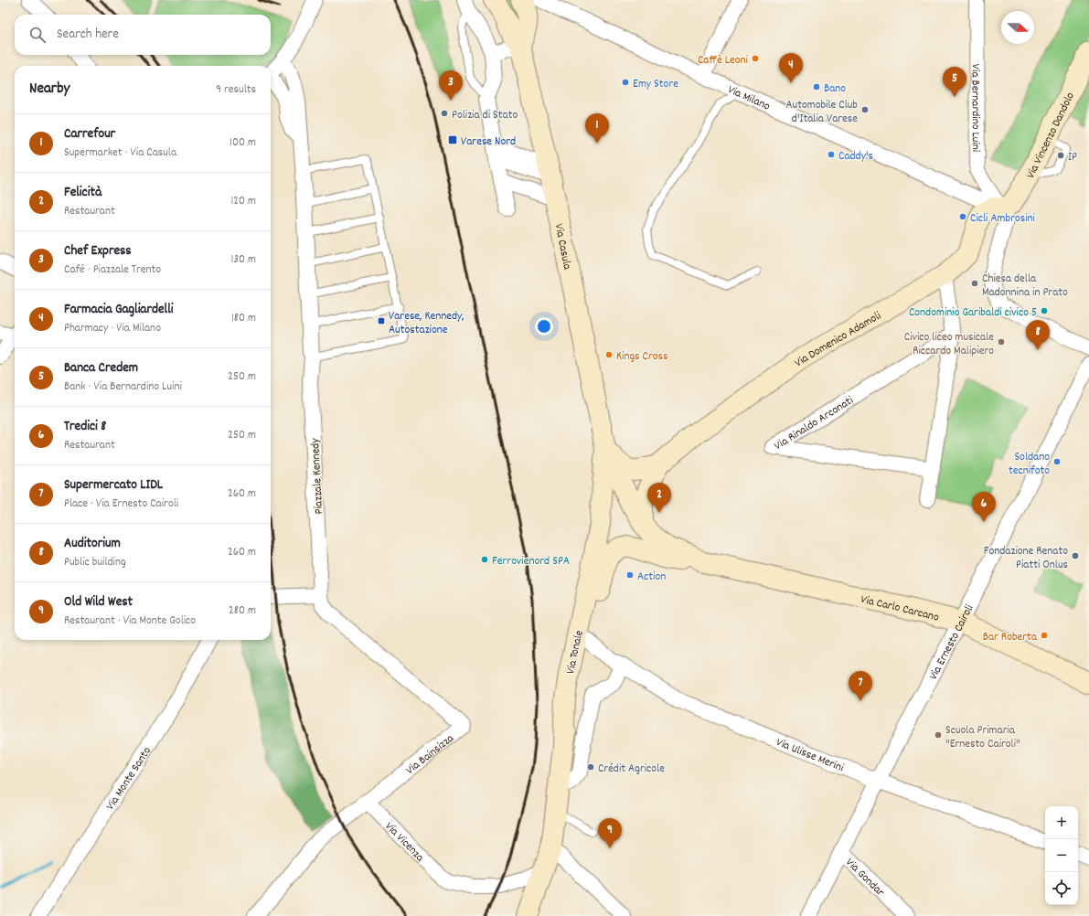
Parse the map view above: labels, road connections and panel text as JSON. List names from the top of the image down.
{
  "streets": {
    "main road": [
      "Via Vincenzo Dandolo",
      "Via Casula",
      "Via Domenico Adamoli",
      "Via Carlo Carcano",
      "Via Tonale"
    ],
    "street": [
      "Via Milano",
      "Via Bernardino Luini",
      "Via Rinaldo Arconati",
      "Piazzale Kennedy",
      "Via Ernesto Cairoli",
      "Via Bainsizza",
      "Via Ulisse Merini",
      "Via Monte Santo",
      "Via Vicenza",
      "Via Gondar"
    ]
  },
  "crossings": [
    ["Via Milano", "Via Bernardino Luini"],
    ["Via Milano", "Via Vincenzo Dandolo"],
    ["Via Milano", "Via Domenico Adamoli"],
    ["Via Bernardino Luini", "Via Vincenzo Dandolo"],
    ["Via Bernardino Luini", "Via Domenico Adamoli"],
    ["Via Vincenzo Dandolo", "Via Domenico Adamoli"],
    ["Via Casula", "Via Domenico Adamoli"],
    ["Via Casula", "Via Carlo Carcano"],
    ["Via Domenico Adamoli", "Via Carlo Carcano"],
    ["Piazzale Kennedy", "Via Bainsizza"],
    ["Via Carlo Carcano", "Via Ernesto Cairoli"],
    ["Via Carlo Carcano", "Via Tonale"],
    ["Via Ernesto Cairoli", "Via Ulisse Merini"],
    ["Via Ernesto Cairoli", "Via Gondar"],
    ["Via Tonale", "Via Ulisse Merini"],
    ["Via Tonale", "Via Vicenza"],
    ["Via Bainsizza", "Via Vicenza"]
  ],
  "places": {
    "other": [
      "Caffè Leoni",
      "Emy Store",
      "Bano",
      "Automobile Club d'Italia Varese",
      "Polizia di Stato",
      "Caddy's",
      "IP",
      "Cicli Ambrosini",
      "Chiesa della Madonnina in Prato",
      "Condominio Garibaldi civico 5",
      "Civico liceo musicale Riccardo Malipiero",
      "Kings Cross",
      "Soldano tecnifoto",
      "Fondazione Renato Piatti Onlus",
      "Ferrovienord SPA",
      "Action",
      "Bar Roberta",
      "Scuola Primaria \"Ernesto Cairoli\"",
      "Crédit Agricole"
    ],
    "transit": ["Varese Nord", "Varese, Kennedy, Autostazione"]
  },
  "north": "right",
  "page": {
    "search": "Search here",
    "pins": [
      "4",
      "5",
      "3",
      "1",
      "8",
      "2",
      "6",
      "7",
      "9"
    ],
    "heading": ["Nearby", "9 results"],
    "list": [
      {
        "mark": "1",
        "name": "Carrefour",
        "note": "Supermarket · Via Casula",
        "value": "100 m"
      },
      {
        "mark": "2",
        "name": "Felicità",
        "note": "Restaurant",
        "value": "120 m"
      },
      {
        "mark": "3",
        "name": "Chef Express",
        "note": "Café · Piazzale Trento",
        "value": "130 m"
      },
      {
        "mark": "4",
        "name": "Farmacia Gagliardelli",
        "note": "Pharmacy · Via Milano",
        "value": "180 m"
      },
      {
        "mark": "5",
        "name": "Banca Credem",
        "note": "Bank · Via Bernardino Luini",
        "value": "250 m"
      },
      {
        "mark": "6",
        "name": "Tredici 8",
        "note": "Restaurant",
        "value": "250 m"
      },
      {
        "mark": "7",
        "name": "Supermercato LIDL",
        "note": "Place · Via Ernesto Cairoli",
        "value": "260 m"
      },
      {
        "mark": "8",
        "name": "Auditorium",
        "note": "Public building",
        "value": "260 m"
      },
      {
        "mark": "9",
        "name": "Old Wild West",
        "note": "Restaurant · Via Monte Golico",
        "value": "280 m"
      }
    ],
    "map_buttons": ["+", "−"]
  }
}
